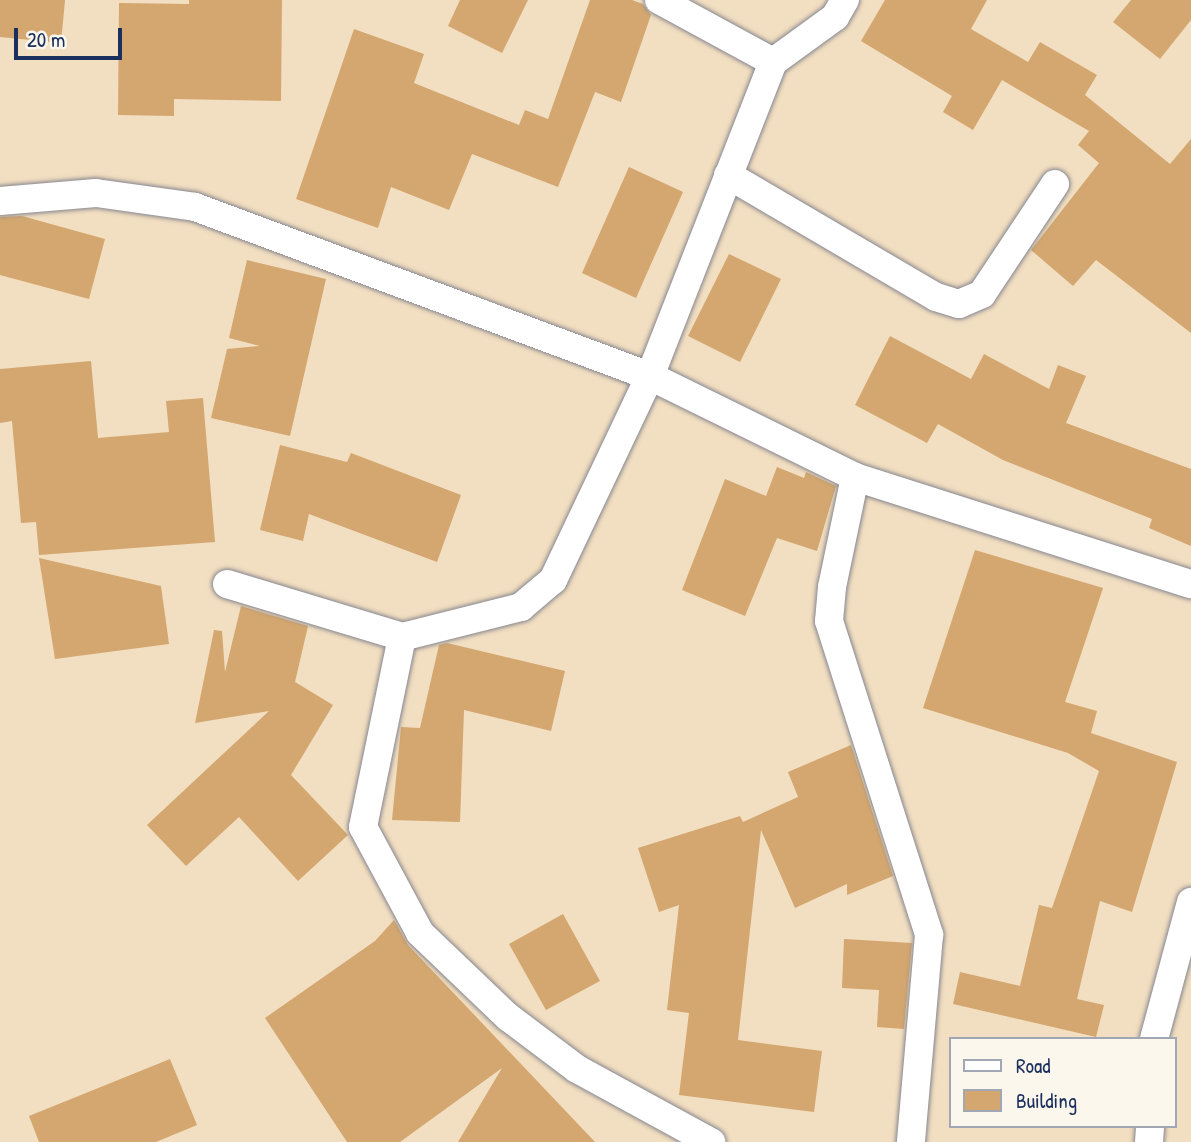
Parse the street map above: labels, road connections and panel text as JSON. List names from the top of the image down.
{
  "legend": ["Road", "Building"],
  "scale_bar": "20 m"
}
